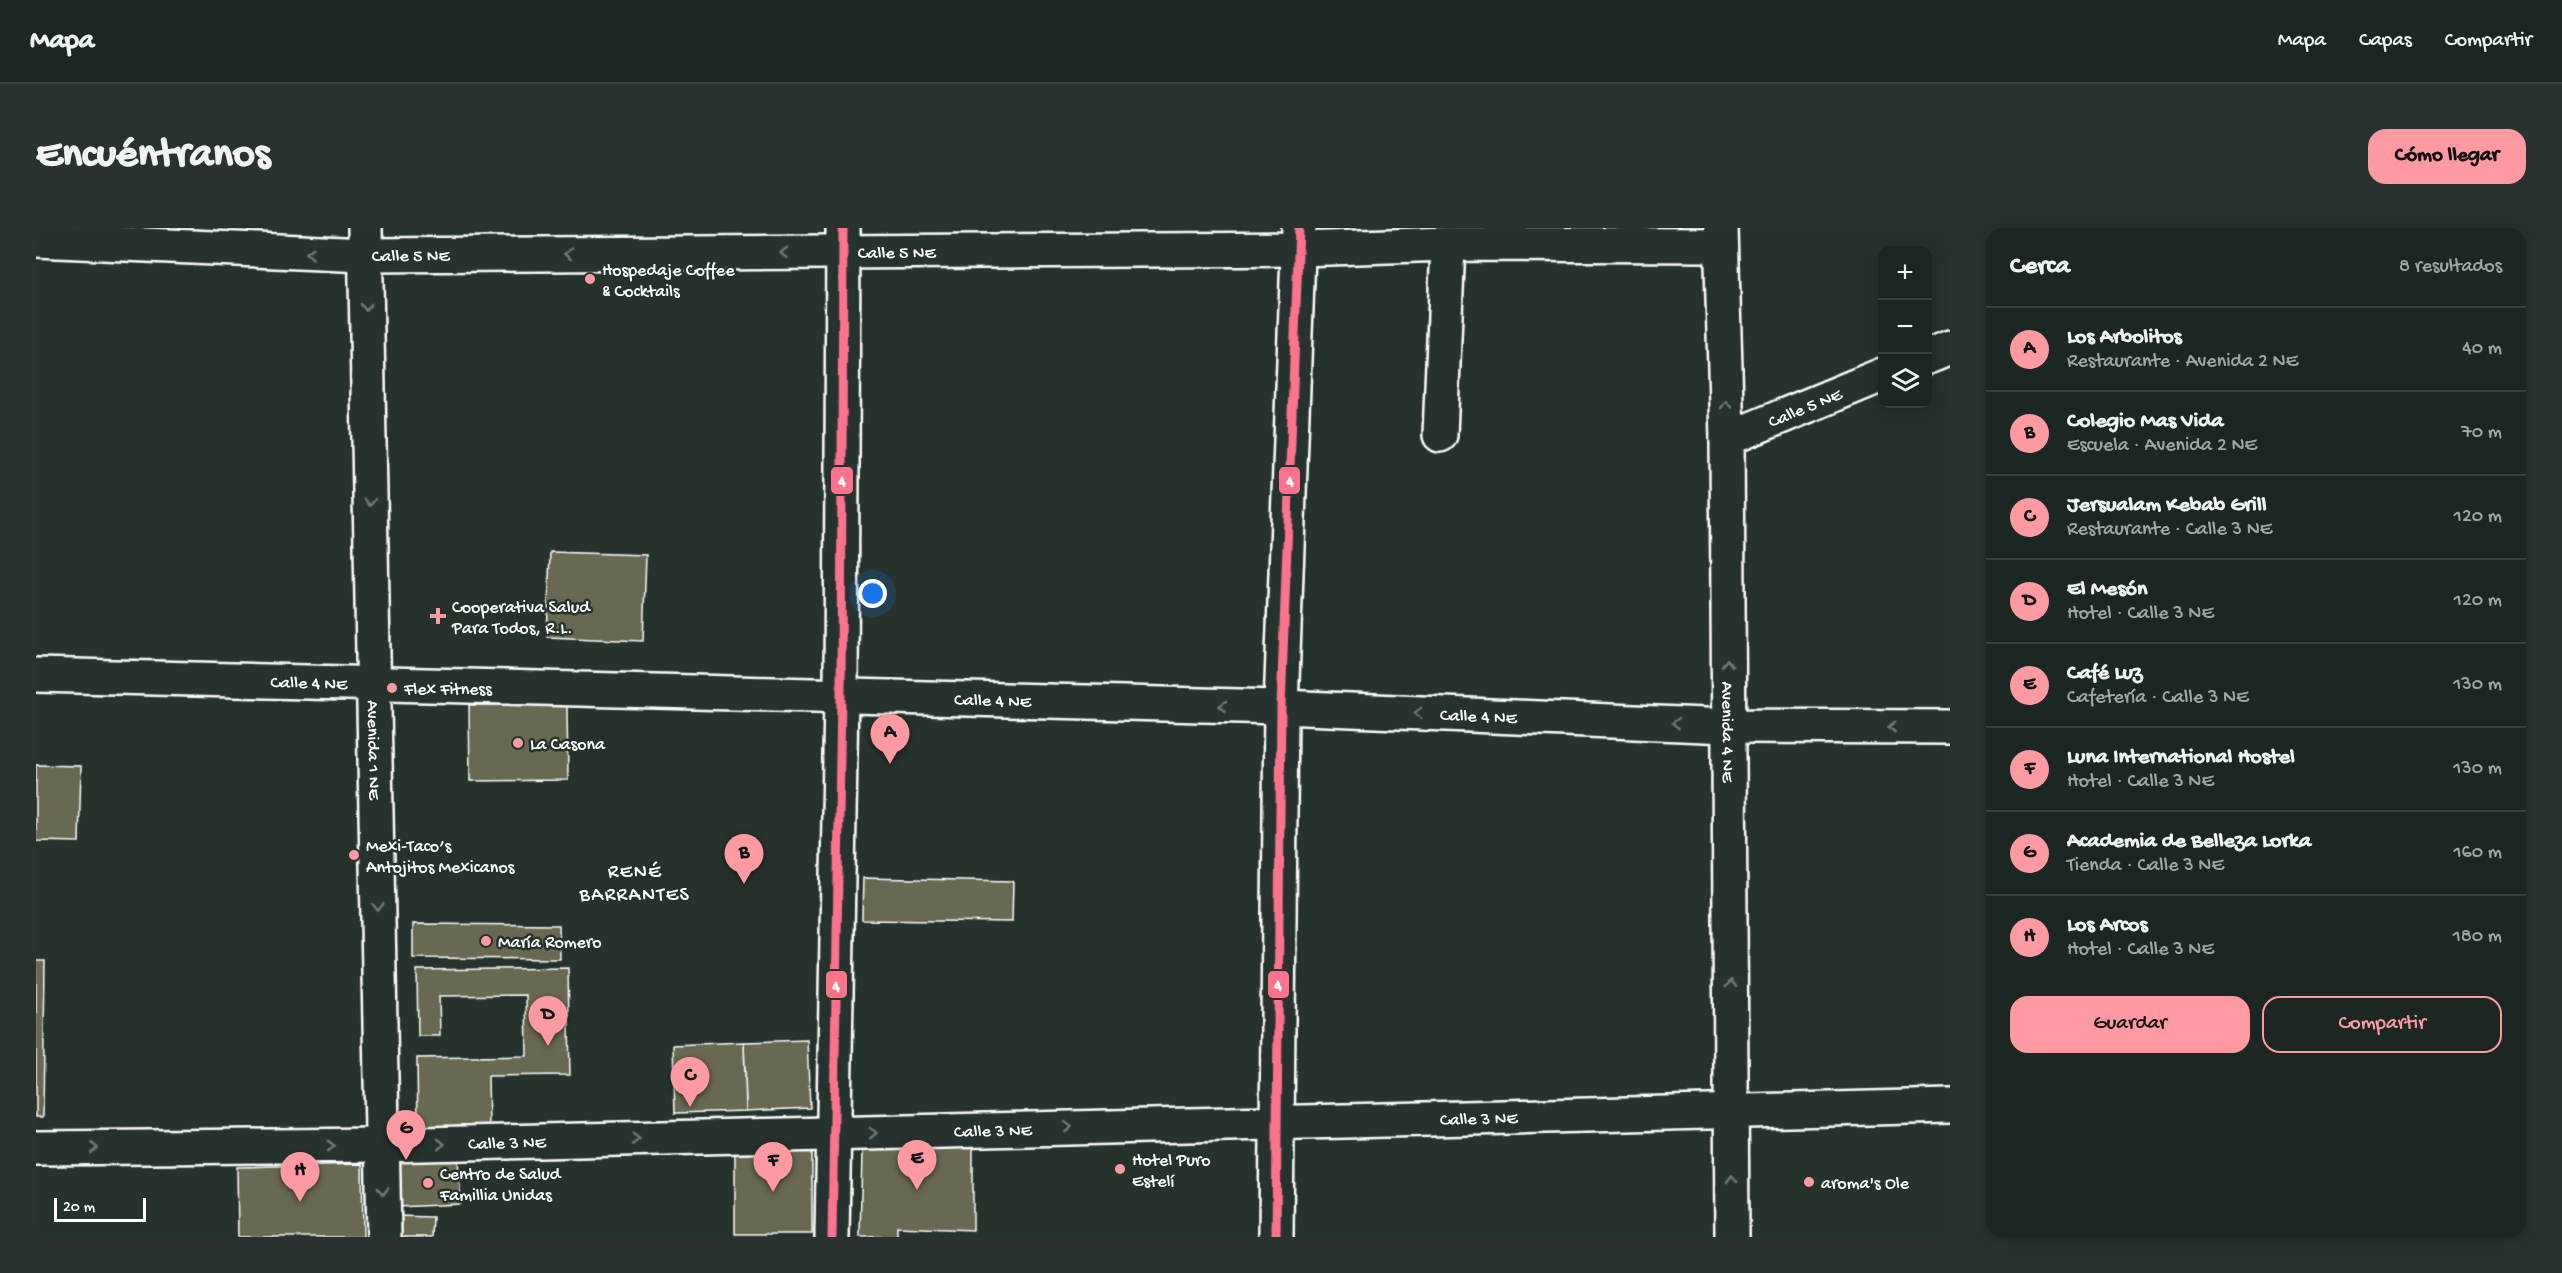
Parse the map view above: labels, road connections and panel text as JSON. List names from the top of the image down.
{
  "streets": {
    "street": [
      "Calle 5 NE",
      "Calle 4 NE",
      "Avenida 4 NE",
      "Avenida 1 NE",
      "Calle 3 NE"
    ]
  },
  "crossings": [
    ["Calle 5 NE", "Avenida 4 NE"],
    ["Calle 5 NE", "Avenida 1 NE"],
    ["Calle 4 NE", "Avenida 4 NE"],
    ["Calle 4 NE", "Avenida 1 NE"],
    ["Avenida 4 NE", "Calle 3 NE"],
    ["Avenida 1 NE", "Calle 3 NE"]
  ],
  "one_way": [
    "Calle 5 NE",
    "Calle 4 NE",
    "Avenida 4 NE",
    "Avenida 1 NE",
    "Calle 3 NE"
  ],
  "districts": ["RENÉ BARRANTES"],
  "places": {
    "other": [
      "Hospedaje Coffee & Cocktails",
      "Flex Fitness",
      "La Casona",
      "Mexi-Taco’s Antojitos Mexicanos",
      "María Romero",
      "Hotel Puro Estelí",
      "aroma's Ole",
      "Centro de Salud Famillia Unidas"
    ],
    "health": ["Cooperativa Salud Para Todos, R.L."]
  },
  "lines": ["transit line 4"],
  "scale_bar": "20 m",
  "page": {
    "header": "Mapa",
    "nav": ["Mapa", "Capas", "Compartir"],
    "buttons": [
      "Cómo llegar",
      ["Guardar", "Compartir"]
    ],
    "title": "Encuéntranos",
    "heading": ["Cerca", "8 resultados"],
    "map_buttons": ["+", "−"],
    "list": [
      {
        "mark": "A",
        "name": "Los Arbolitos",
        "note": "Restaurante · Avenida 2 NE",
        "value": "40 m"
      },
      {
        "mark": "B",
        "name": "Colegio Mas Vida",
        "note": "Escuela · Avenida 2 NE",
        "value": "70 m"
      },
      {
        "mark": "C",
        "name": "Jersualam Kebab Grill",
        "note": "Restaurante · Calle 3 NE",
        "value": "120 m"
      },
      {
        "mark": "D",
        "name": "El Mesón",
        "note": "Hotel · Calle 3 NE",
        "value": "120 m"
      },
      {
        "mark": "E",
        "name": "Café Luz",
        "note": "Cafetería · Calle 3 NE",
        "value": "130 m"
      },
      {
        "mark": "F",
        "name": "Luna International Hostel",
        "note": "Hotel · Calle 3 NE",
        "value": "130 m"
      },
      {
        "mark": "G",
        "name": "Academia de Belleza Lorka",
        "note": "Tienda · Calle 3 NE",
        "value": "160 m"
      },
      {
        "mark": "H",
        "name": "Los Arcos",
        "note": "Hotel · Calle 3 NE",
        "value": "180 m"
      }
    ],
    "pins": [
      "A",
      "B",
      "D",
      "C",
      "G",
      "E",
      "F",
      "H"
    ],
    "scale": "20 m"
  }
}
